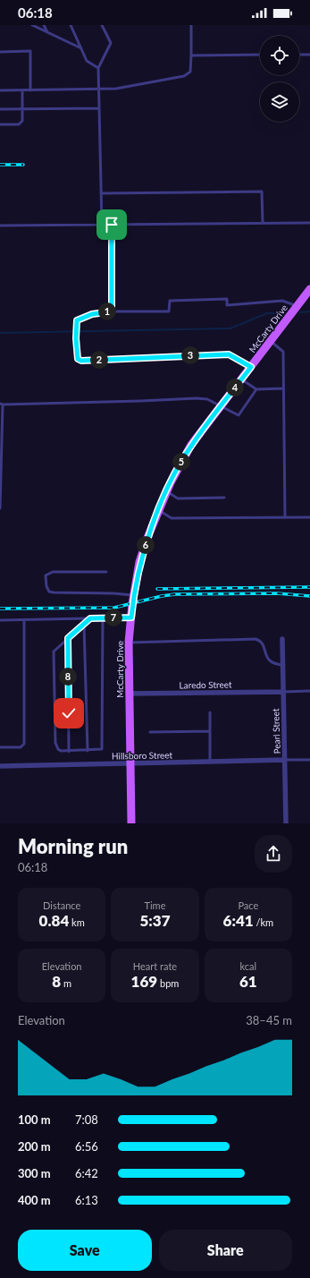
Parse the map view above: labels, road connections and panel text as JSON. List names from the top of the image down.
{
  "streets": {
    "main road": ["McCarty Drive"],
    "street": ["Laredo Street", "Pearl Street", "Hillsboro Street"]
  },
  "crossings": [
    ["McCarty Drive", "Laredo Street"],
    ["McCarty Drive", "Hillsboro Street"],
    ["Laredo Street", "Pearl Street"],
    ["Pearl Street", "Hillsboro Street"]
  ],
  "page": {
    "status": "06:18",
    "pins": [
      "1",
      "3",
      "2",
      "4",
      "5",
      "6",
      "7",
      "8"
    ],
    "heading": ["Morning run", "06:18"],
    "stats": [
      ["Distance", "0.84 km"],
      ["Time", "5:37"],
      ["Pace", "6:41 /km"],
      ["Elevation", "8 m"],
      ["Heart rate", "169 bpm"],
      ["kcal", "61"]
    ],
    "chart": ["Elevation", "38–45 m"],
    "list": [
      {
        "name": "100 m",
        "note": "7:08"
      },
      {
        "name": "200 m",
        "note": "6:56"
      },
      {
        "name": "300 m",
        "note": "6:42"
      },
      {
        "name": "400 m",
        "note": "6:13"
      }
    ],
    "buttons": ["Save", "Share"]
  }
}
